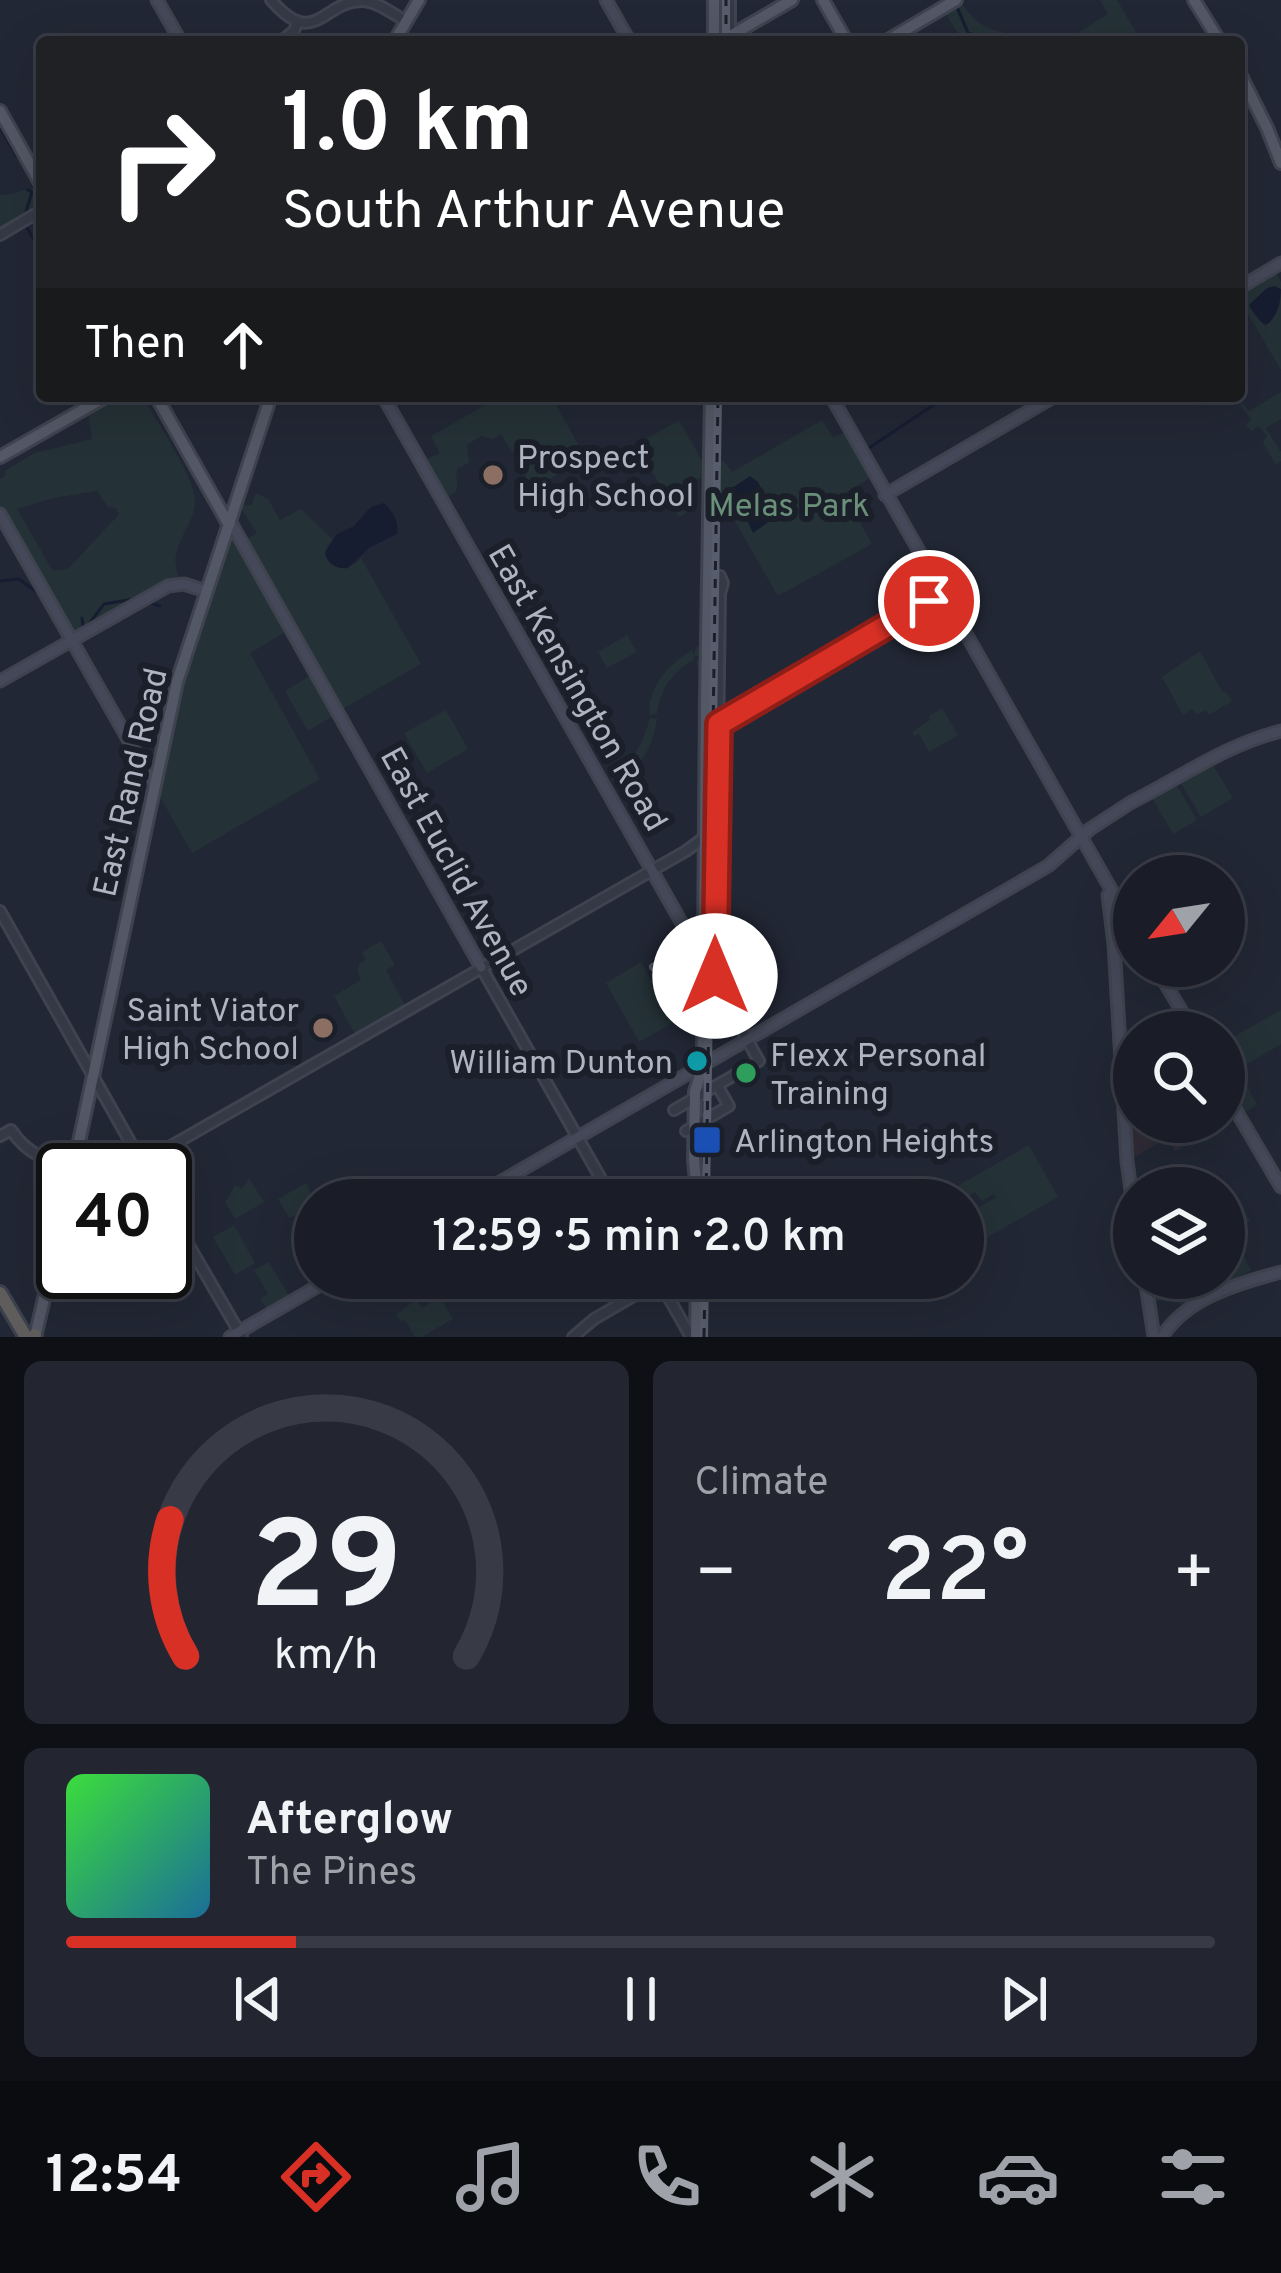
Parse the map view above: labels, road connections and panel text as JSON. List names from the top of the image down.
{
  "streets": {
    "main road": ["East Kensington Road", "East Rand Road", "East Euclid Avenue"]
  },
  "crossings": [
    ["East Rand Road", "East Euclid Avenue"]
  ],
  "parks": ["Melas Park"],
  "places": {
    "other": [
      "Prospect High School",
      "Saint Viator High School",
      "William Dunton",
      "Flexx Personal Training"
    ],
    "transit": ["Arlington Heights"]
  },
  "north": "bottom left",
  "page": {
    "turn": ["1.0 km", "South Arthur Avenue"],
    "then": "Then",
    "limit": "40",
    "trip": "12:59 · 5 min · 2.0 km",
    "tile": "Climate",
    "heat": ["−", "22°", "+"],
    "song": ["Afterglow", "The Pines"],
    "tabs": "12:54",
    "gauge": ["29", "km/h"]
  }
}
